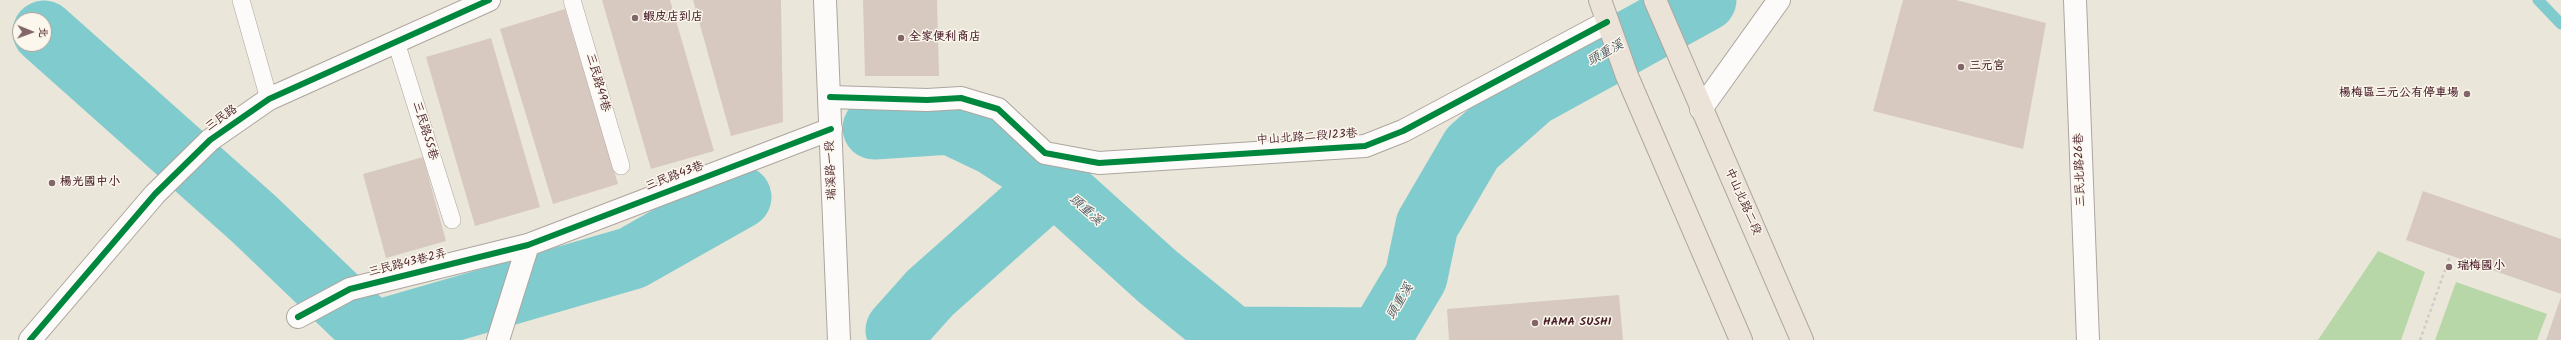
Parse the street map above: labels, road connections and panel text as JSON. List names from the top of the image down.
{
  "streets": {
    "main road": ["中山北路二段"],
    "street": [
      "三民路",
      "中山北路二段123巷",
      "瑞溪路一段",
      "三民北路26巷",
      "三民路43巷",
      "三民路43巷2弄"
    ],
    "lane": ["三民路49巷", "三民路55巷"]
  },
  "crossings": [
    ["三民路", "三民路55巷"],
    ["中山北路二段123巷", "瑞溪路一段"],
    ["瑞溪路一段", "三民路43巷"],
    ["三民路43巷", "三民路43巷2弄"]
  ],
  "water": ["頭重溪"],
  "places": [
    "蝦皮店到店",
    "全家便利商店",
    "三元宮",
    "楊梅區三元公有停車場",
    "楊光國中小",
    "瑞梅國小",
    "HAMA SUSHI"
  ],
  "north": "right"
}
